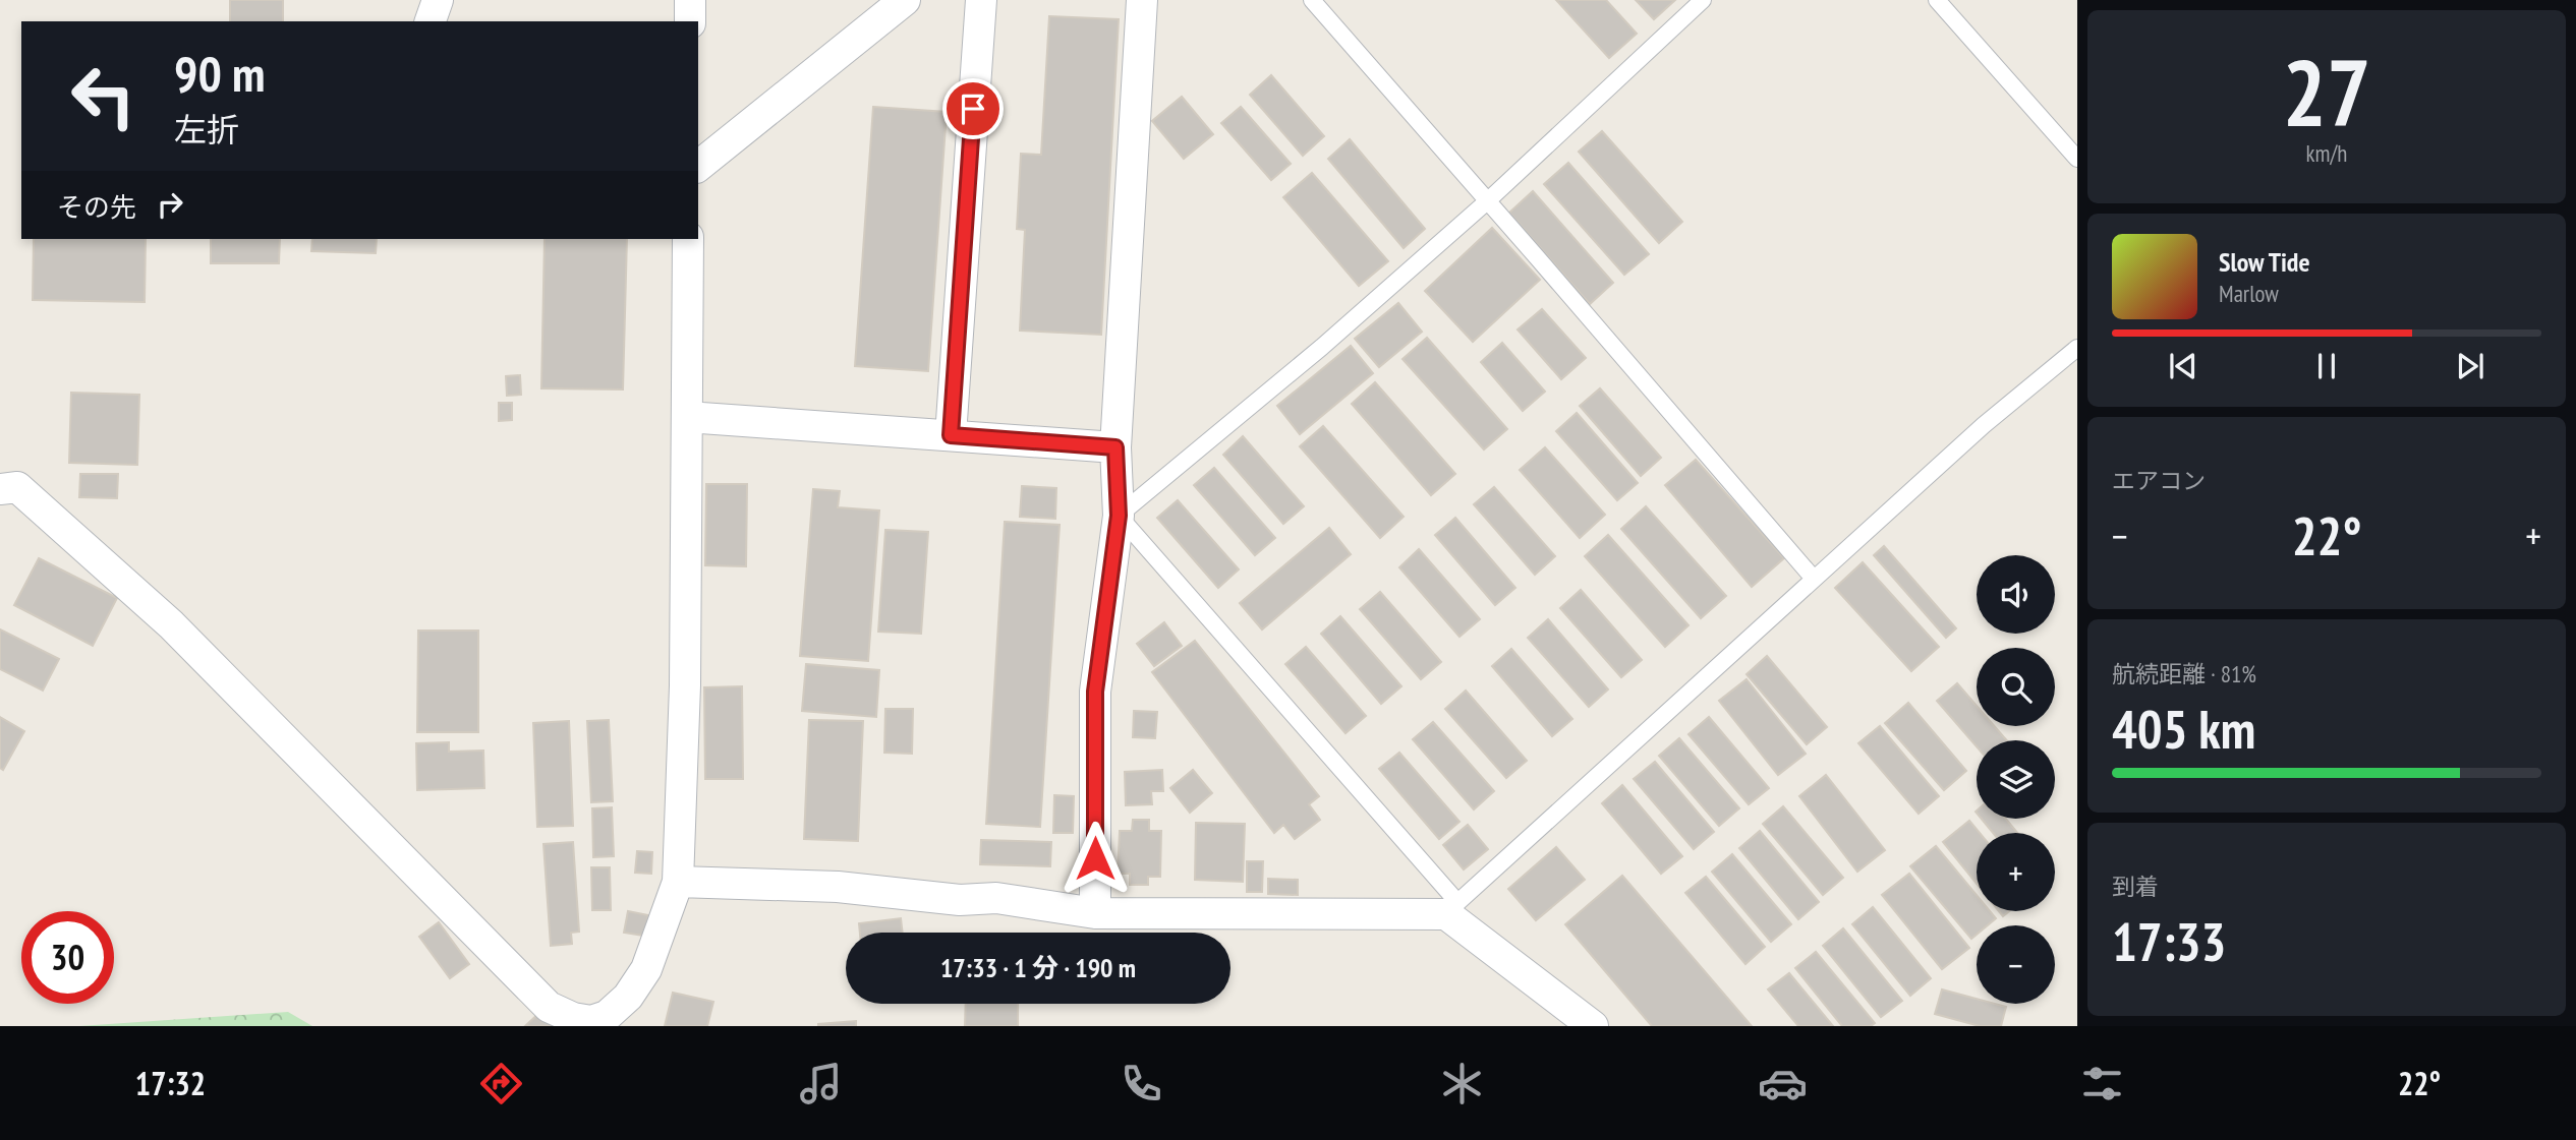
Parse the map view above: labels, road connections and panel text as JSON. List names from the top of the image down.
{
  "page": {
    "tile": [
      ["27", "km/h"],
      "エアコン",
      ["航続距離 · 81%", "405 km"],
      ["到着", "17:33"]
    ],
    "turn": ["90 m", "左折"],
    "then": "その先",
    "song": ["Slow Tide", "Marlow"],
    "heat": ["−", "22°", "+"],
    "map_buttons": ["+", "−"],
    "limit": "30",
    "trip": "17:33 · 1 分 · 190 m",
    "tabs": ["17:32", "22°"]
  }
}
